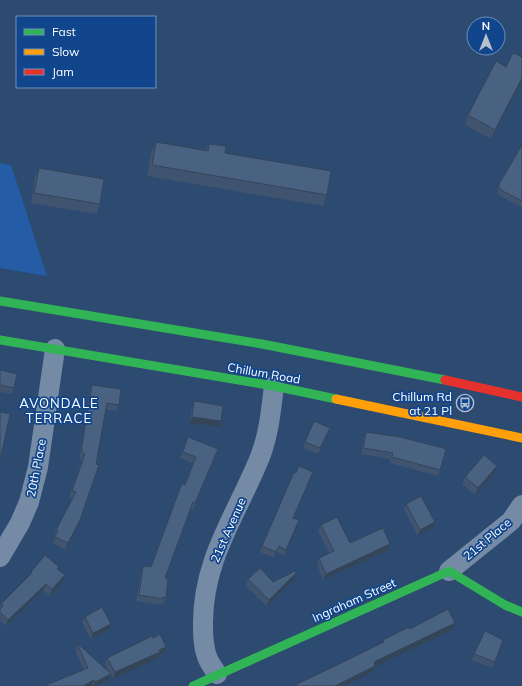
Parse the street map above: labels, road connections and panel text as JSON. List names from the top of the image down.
{
  "streets": {
    "street": [
      "Chillum Road",
      "20th Place",
      "21st Avenue",
      "21st Place",
      "Ingraham Street"
    ]
  },
  "crossings": [
    ["Chillum Road", "20th Place"],
    ["Chillum Road", "21st Avenue"],
    ["21st Avenue", "Ingraham Street"],
    ["21st Place", "Ingraham Street"]
  ],
  "districts": ["AVONDALE TERRACE"],
  "places": {
    "bus stop": ["Chillum Rd at 21 Pl"]
  },
  "legend": ["Fast", "Slow", "Jam"],
  "north": "top"
}
